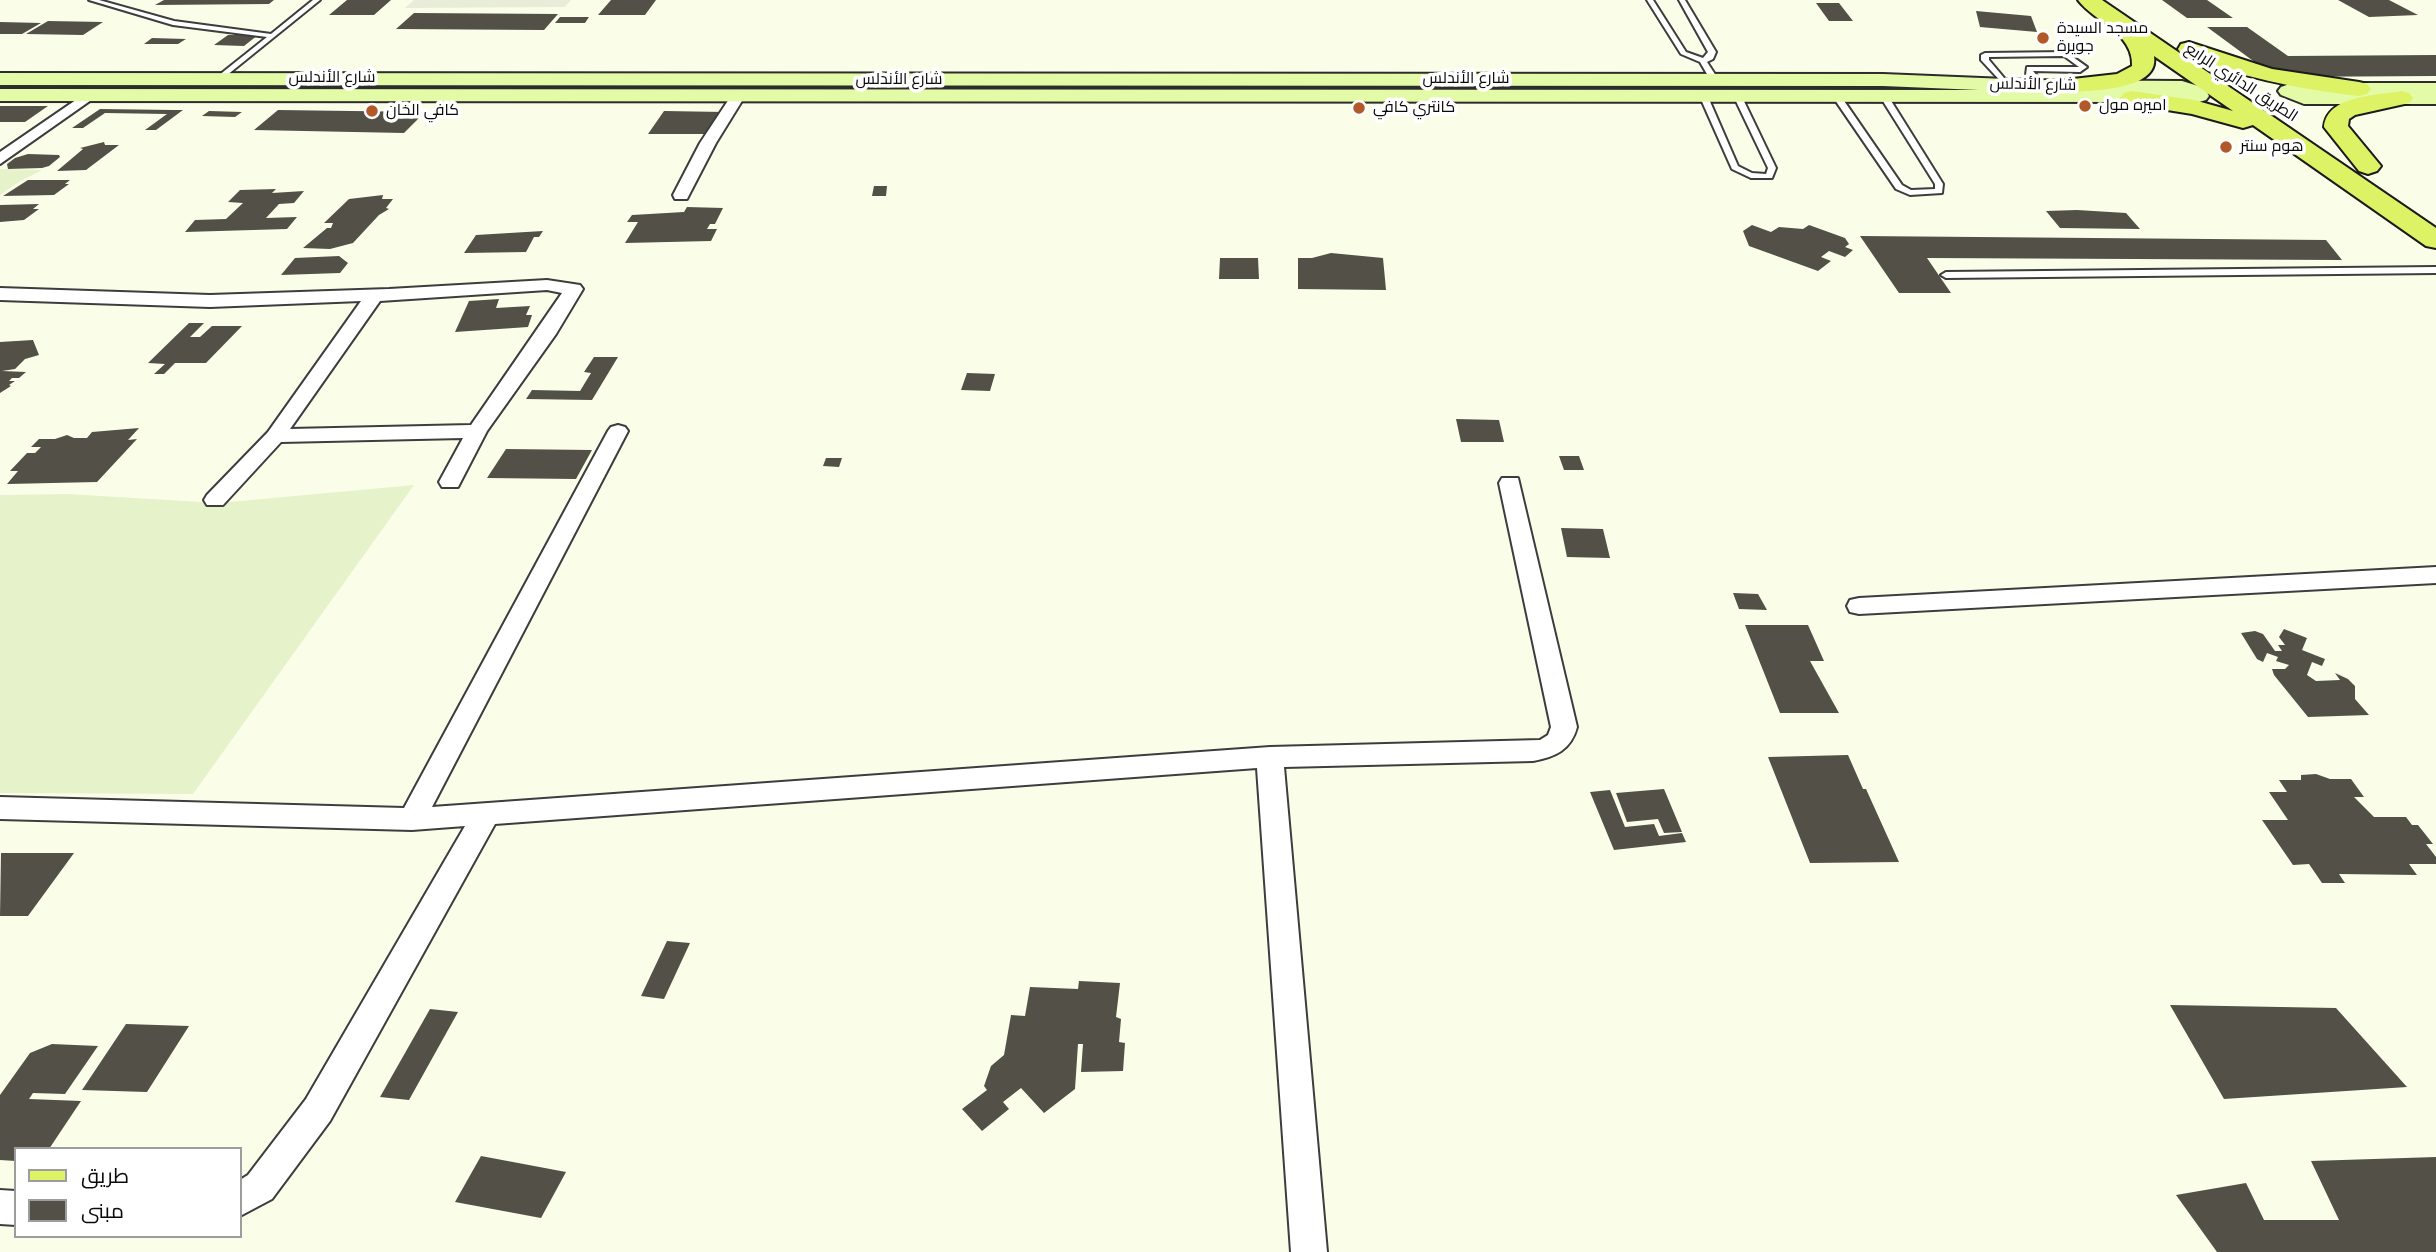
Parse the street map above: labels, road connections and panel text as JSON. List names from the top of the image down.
{
  "streets": {
    "main road": ["شارع الأندلس", "الطريق الدائري الرابع"]
  },
  "places": [
    "مسجد السيدة جويرة",
    "اميره مول",
    "كانتري كافي",
    "كافي الخان",
    "هوم سنتر"
  ],
  "legend": ["طريق", "مبنى"]
}
